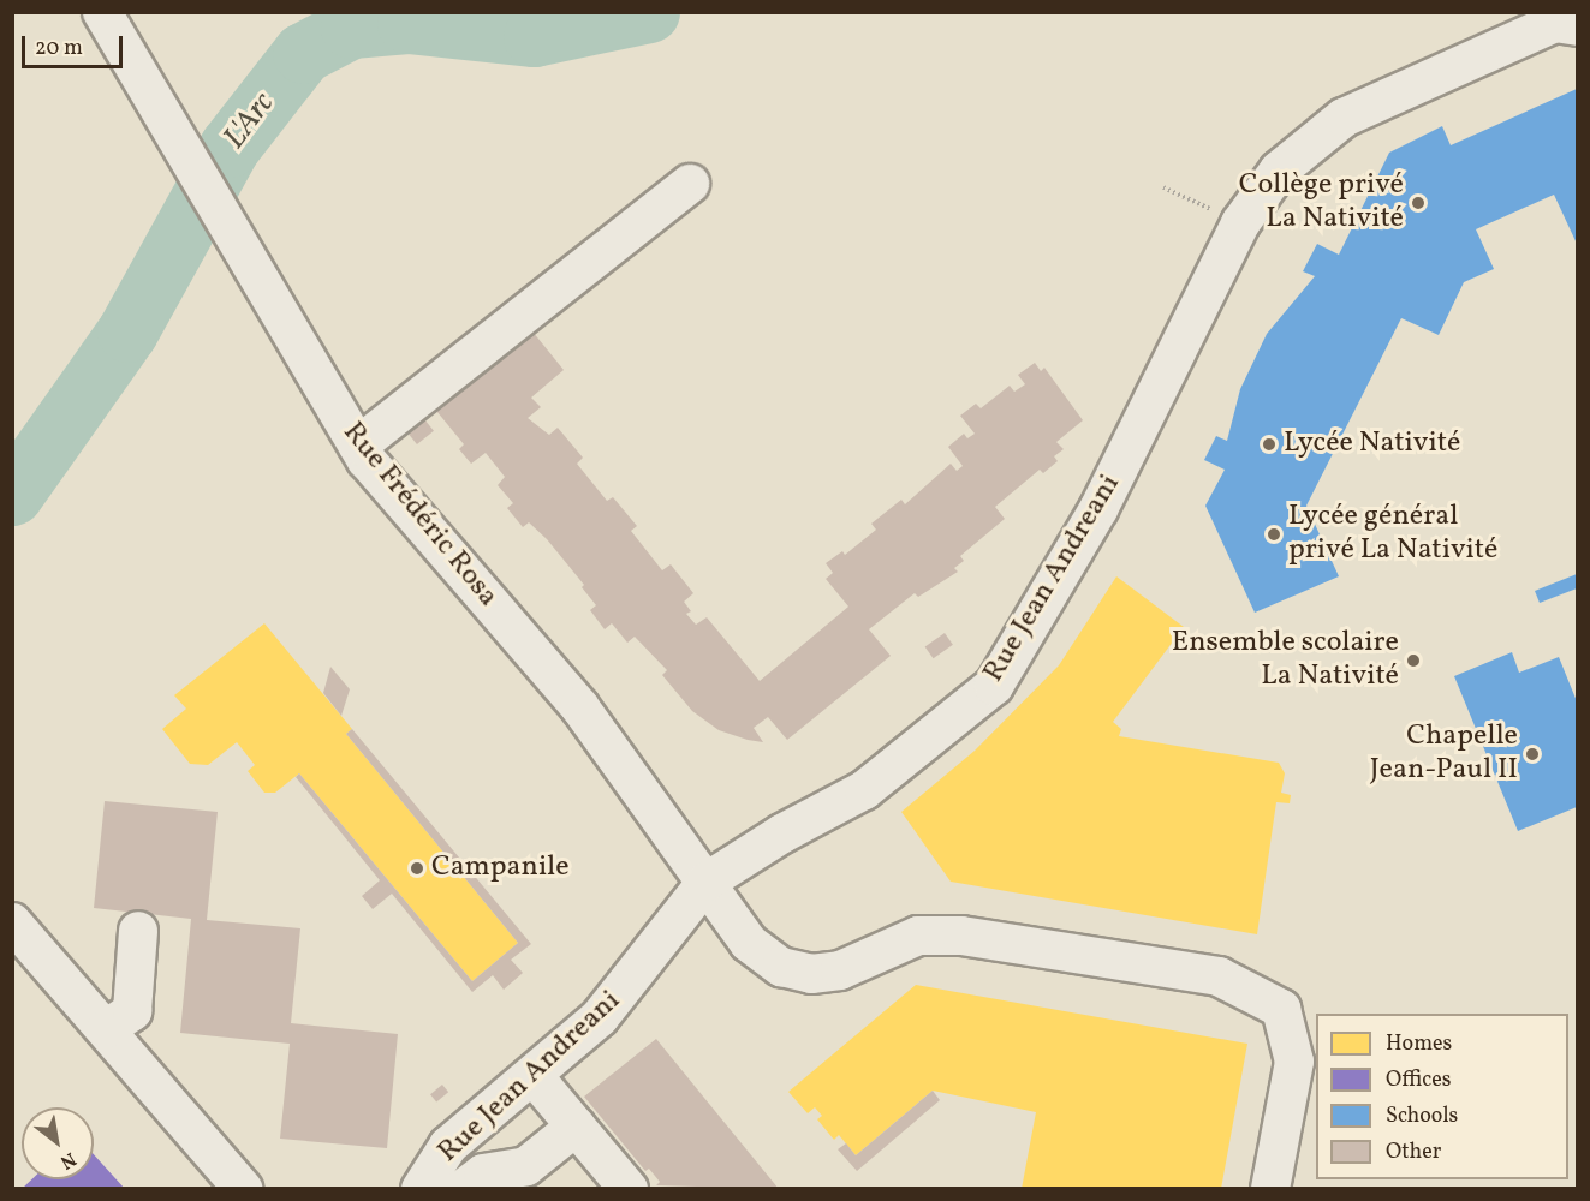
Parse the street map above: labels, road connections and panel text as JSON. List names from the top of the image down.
{
  "streets": {
    "street": ["Rue Frédéric Rosa", "Rue Jean Andreani"]
  },
  "crossings": [
    ["Rue Frédéric Rosa", "Rue Jean Andreani"]
  ],
  "water": ["L'Arc"],
  "places": [
    "Collège privé La Nativité",
    "Lycée Nativité",
    "Lycée général privé La Nativité",
    "Ensemble scolaire La Nativité",
    "Chapelle Jean-Paul II",
    "Campanile"
  ],
  "legend": [
    "Homes",
    "Offices",
    "Schools",
    "Other"
  ],
  "scale_bar": "20 m",
  "north": "bottom right"
}
